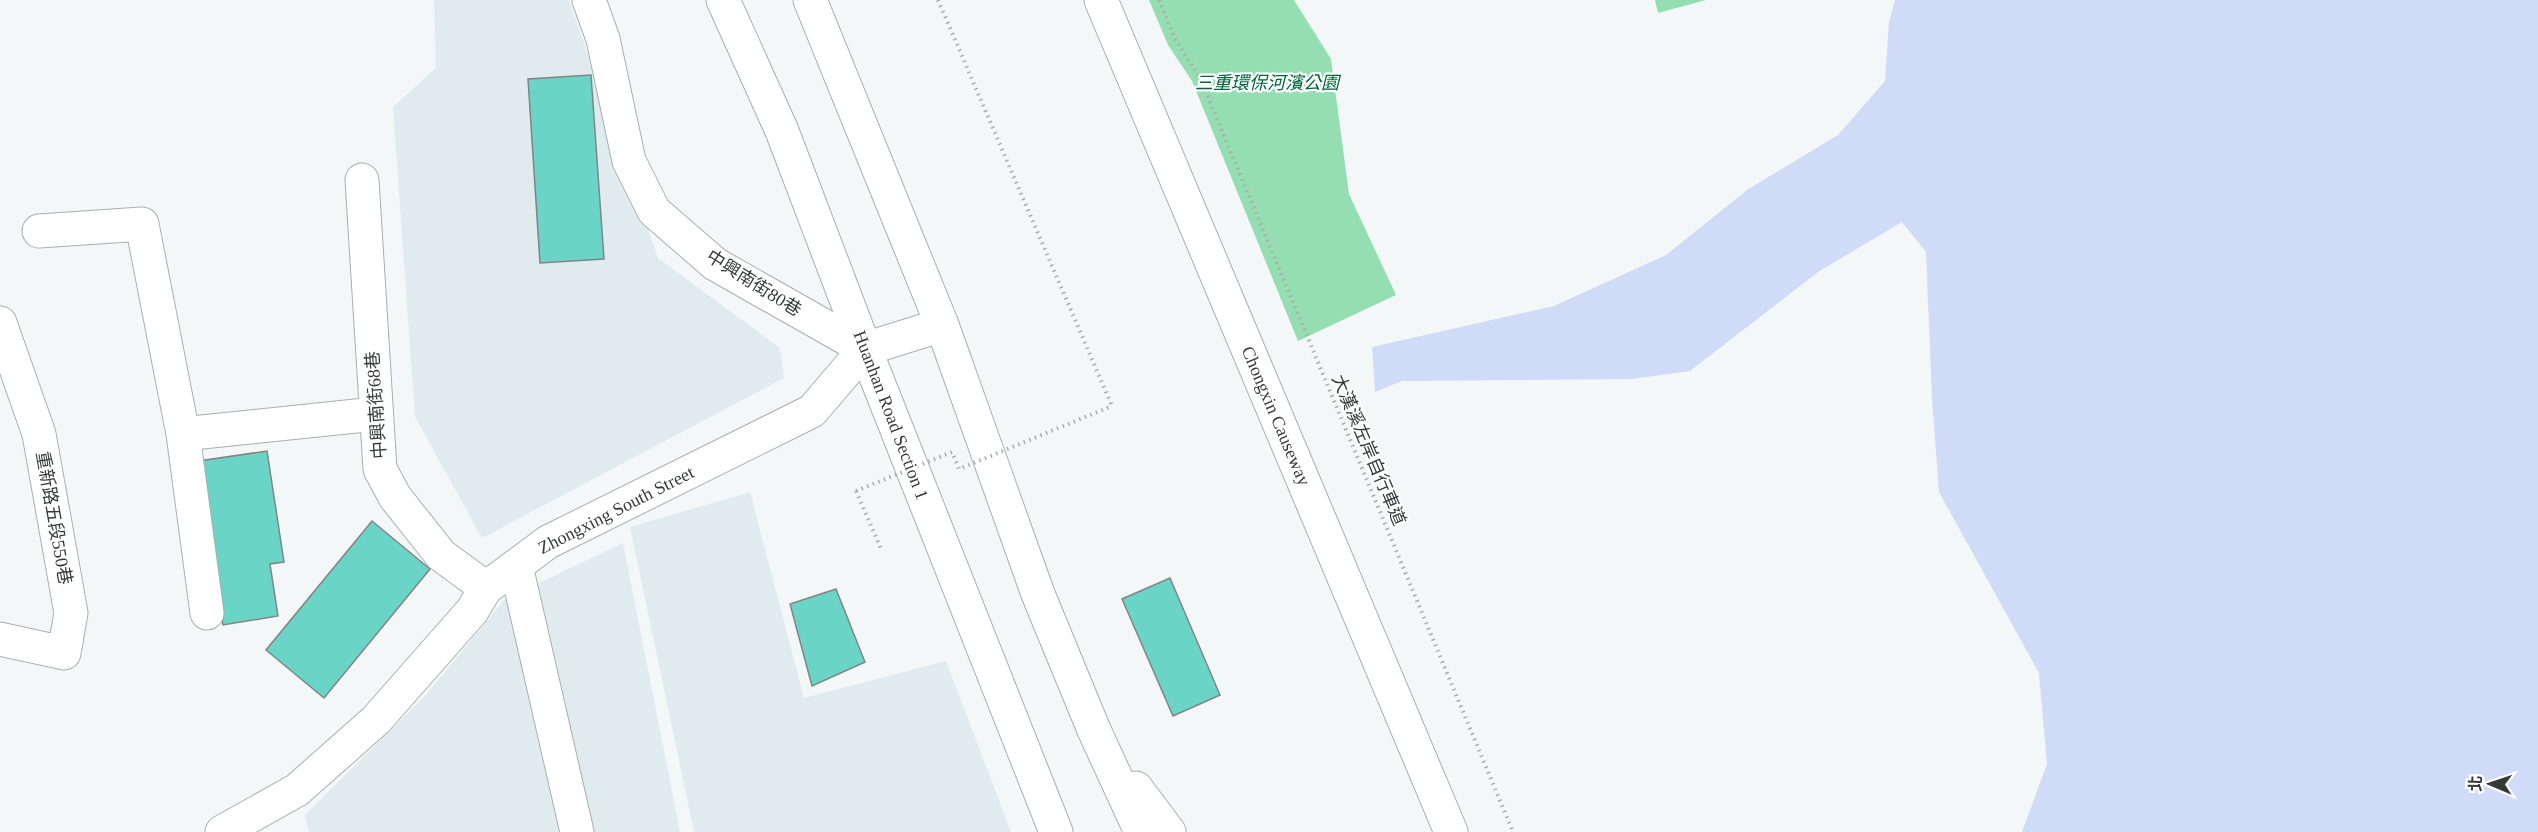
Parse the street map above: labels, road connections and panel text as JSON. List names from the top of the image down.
{
  "streets": {
    "street": [
      "中興南街80巷",
      "中興南街68巷",
      "Huanhan Road Section 1",
      "Chongxin Causeway",
      "Zhongxing South Street",
      "重新路五段550巷"
    ],
    "path": ["大漢溪左岸自行車道"]
  },
  "crossings": [
    ["中興南街80巷", "Huanhan Road Section 1"],
    ["中興南街80巷", "Zhongxing South Street"],
    ["中興南街68巷", "Zhongxing South Street"],
    ["Huanhan Road Section 1", "Zhongxing South Street"]
  ],
  "parks": ["三重環保河濱公園"],
  "north": "left"
}
